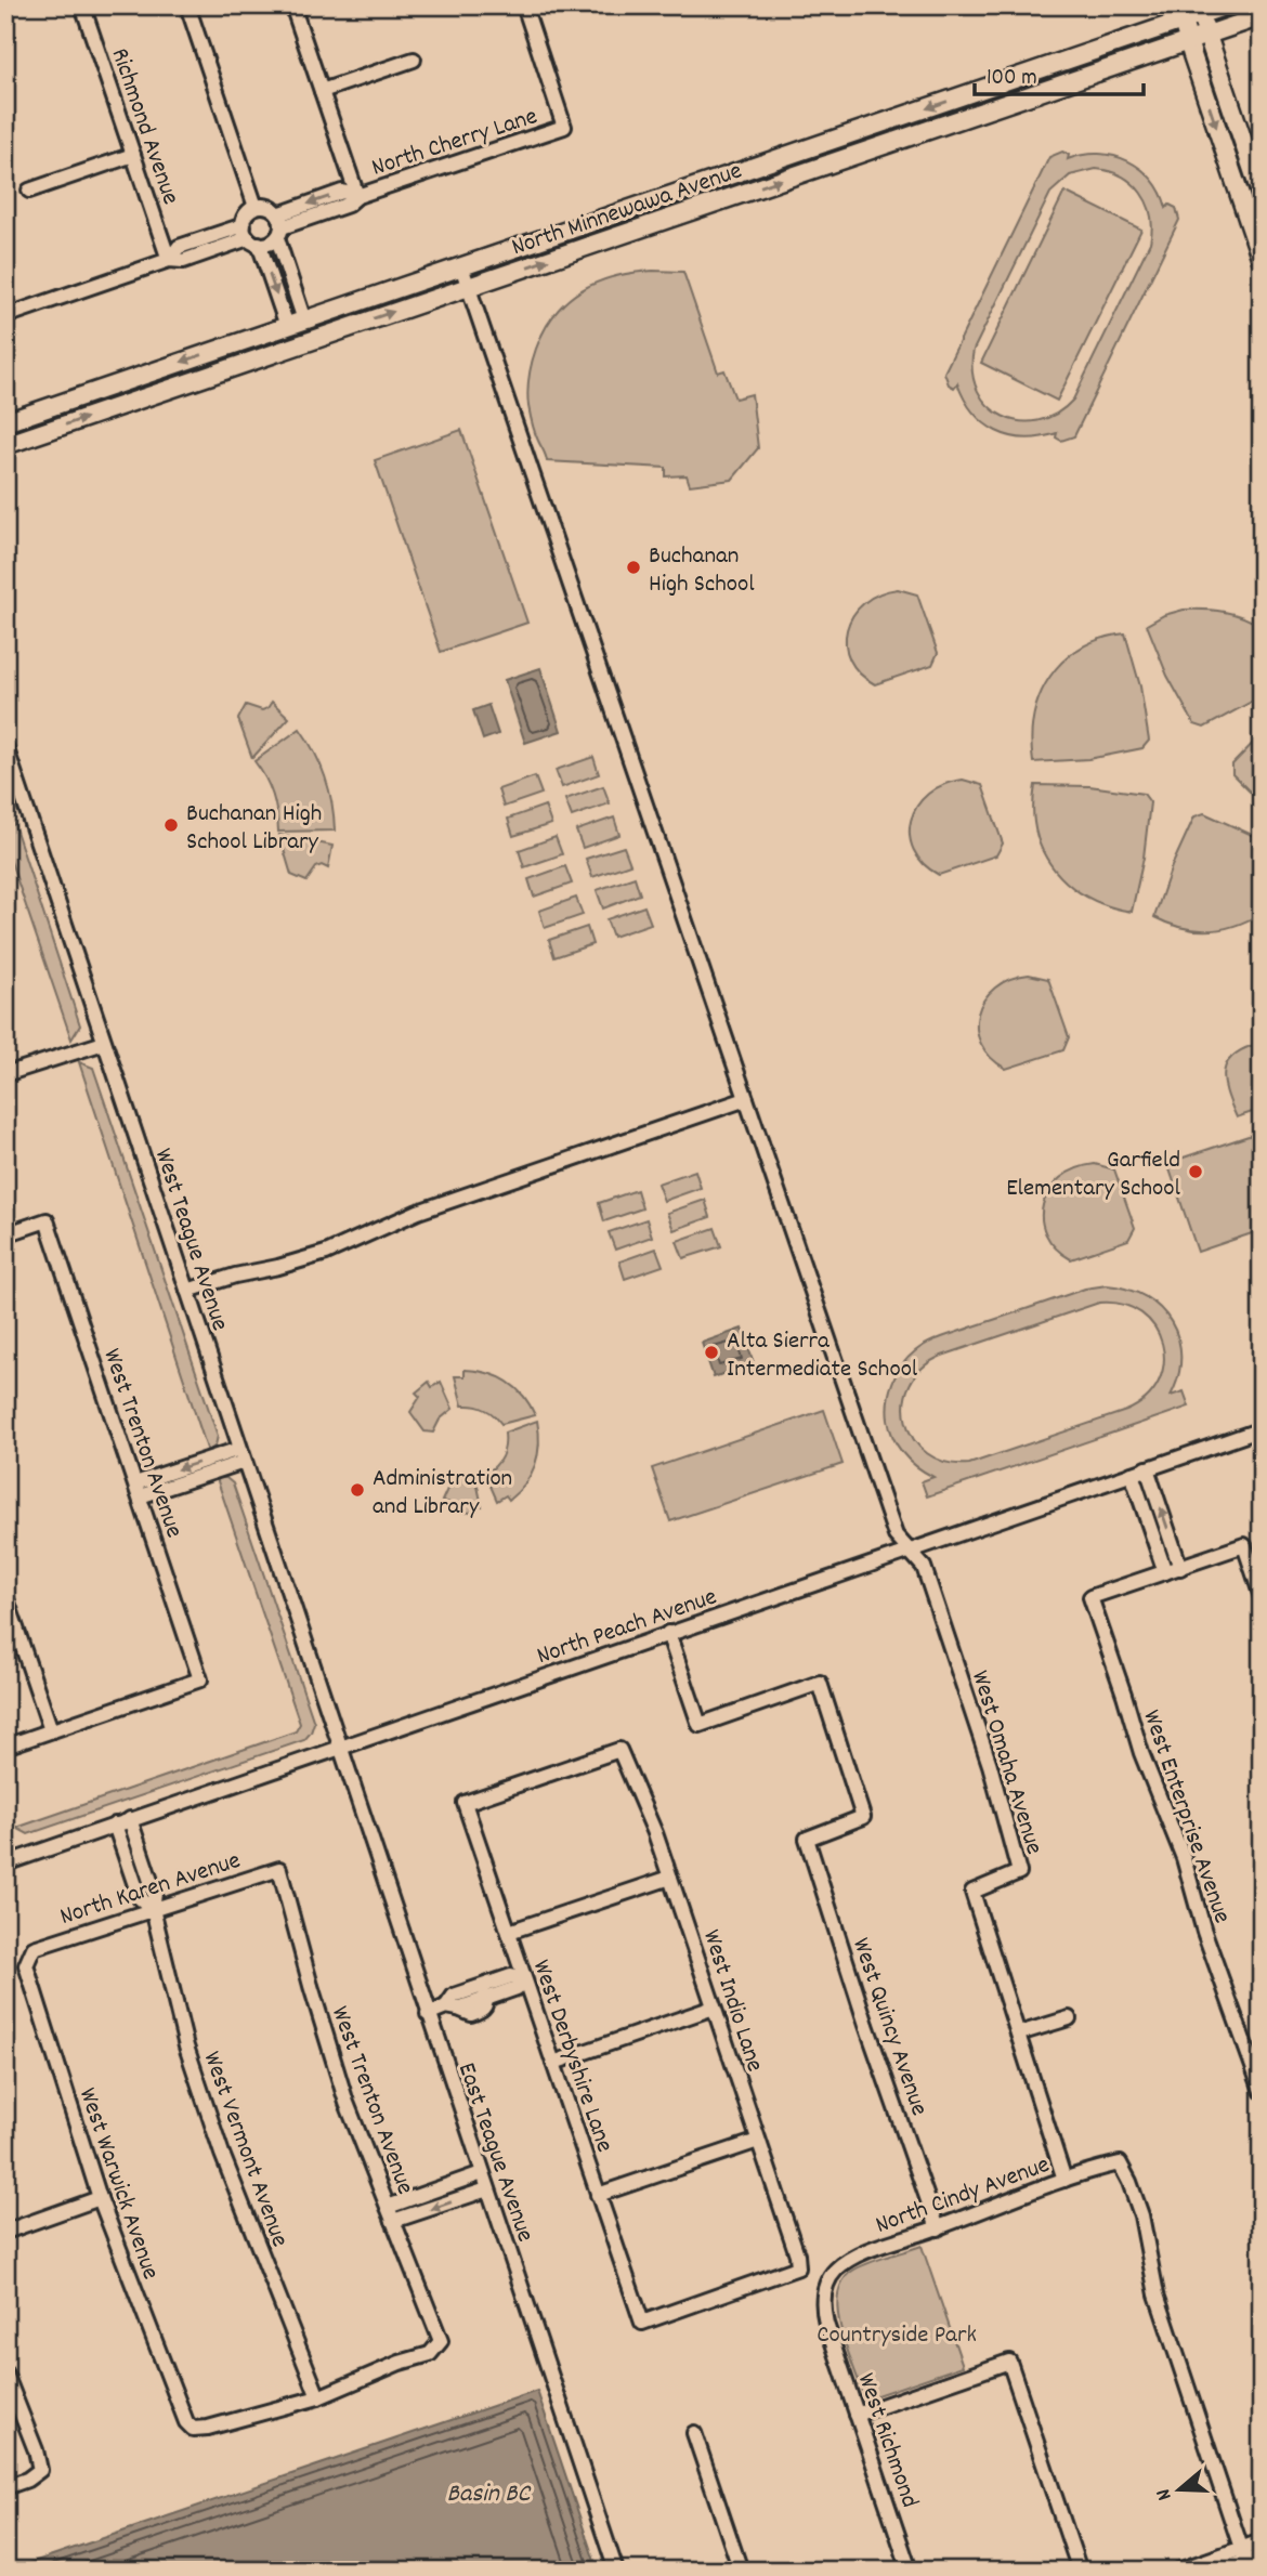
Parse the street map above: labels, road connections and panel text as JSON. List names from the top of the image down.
{
  "streets": {
    "main road": ["North Minnewawa Avenue"],
    "street": [
      "Richmond Avenue",
      "North Cherry Lane",
      "West Teague Avenue",
      "West Trenton Avenue",
      "North Peach Avenue",
      "West Omaha Avenue",
      "West Enterprise Avenue",
      "North Karen Avenue",
      "West Indio Lane",
      "West Quincy Avenue",
      "West Derbyshire Lane",
      "West Vermont Avenue",
      "East Teague Avenue",
      "West Warwick Avenue",
      "North Cindy Avenue",
      "West Richmond"
    ]
  },
  "crossings": [
    ["West Teague Avenue", "North Peach Avenue"],
    ["West Teague Avenue", "East Teague Avenue"],
    ["West Trenton Avenue", "North Karen Avenue"],
    ["West Trenton Avenue", "West Vermont Avenue"],
    ["West Trenton Avenue", "West Warwick Avenue"],
    ["North Peach Avenue", "West Omaha Avenue"],
    ["North Peach Avenue", "West Quincy Avenue"],
    ["North Peach Avenue", "West Vermont Avenue"],
    ["North Peach Avenue", "East Teague Avenue"],
    ["West Omaha Avenue", "North Cindy Avenue"],
    ["North Karen Avenue", "West Vermont Avenue"],
    ["North Karen Avenue", "West Warwick Avenue"],
    ["West Indio Lane", "West Derbyshire Lane"],
    ["West Quincy Avenue", "North Cindy Avenue"],
    ["West Vermont Avenue", "West Warwick Avenue"],
    ["North Cindy Avenue", "West Richmond"]
  ],
  "water": ["Basin BC"],
  "parks": ["Countryside Park"],
  "places": [
    "Buchanan High School",
    "Buchanan High School Library",
    "Garfield Elementary School",
    "Alta Sierra Intermediate School",
    "Administration and Library"
  ],
  "scale_bar": "100 m",
  "north": "left"
}
